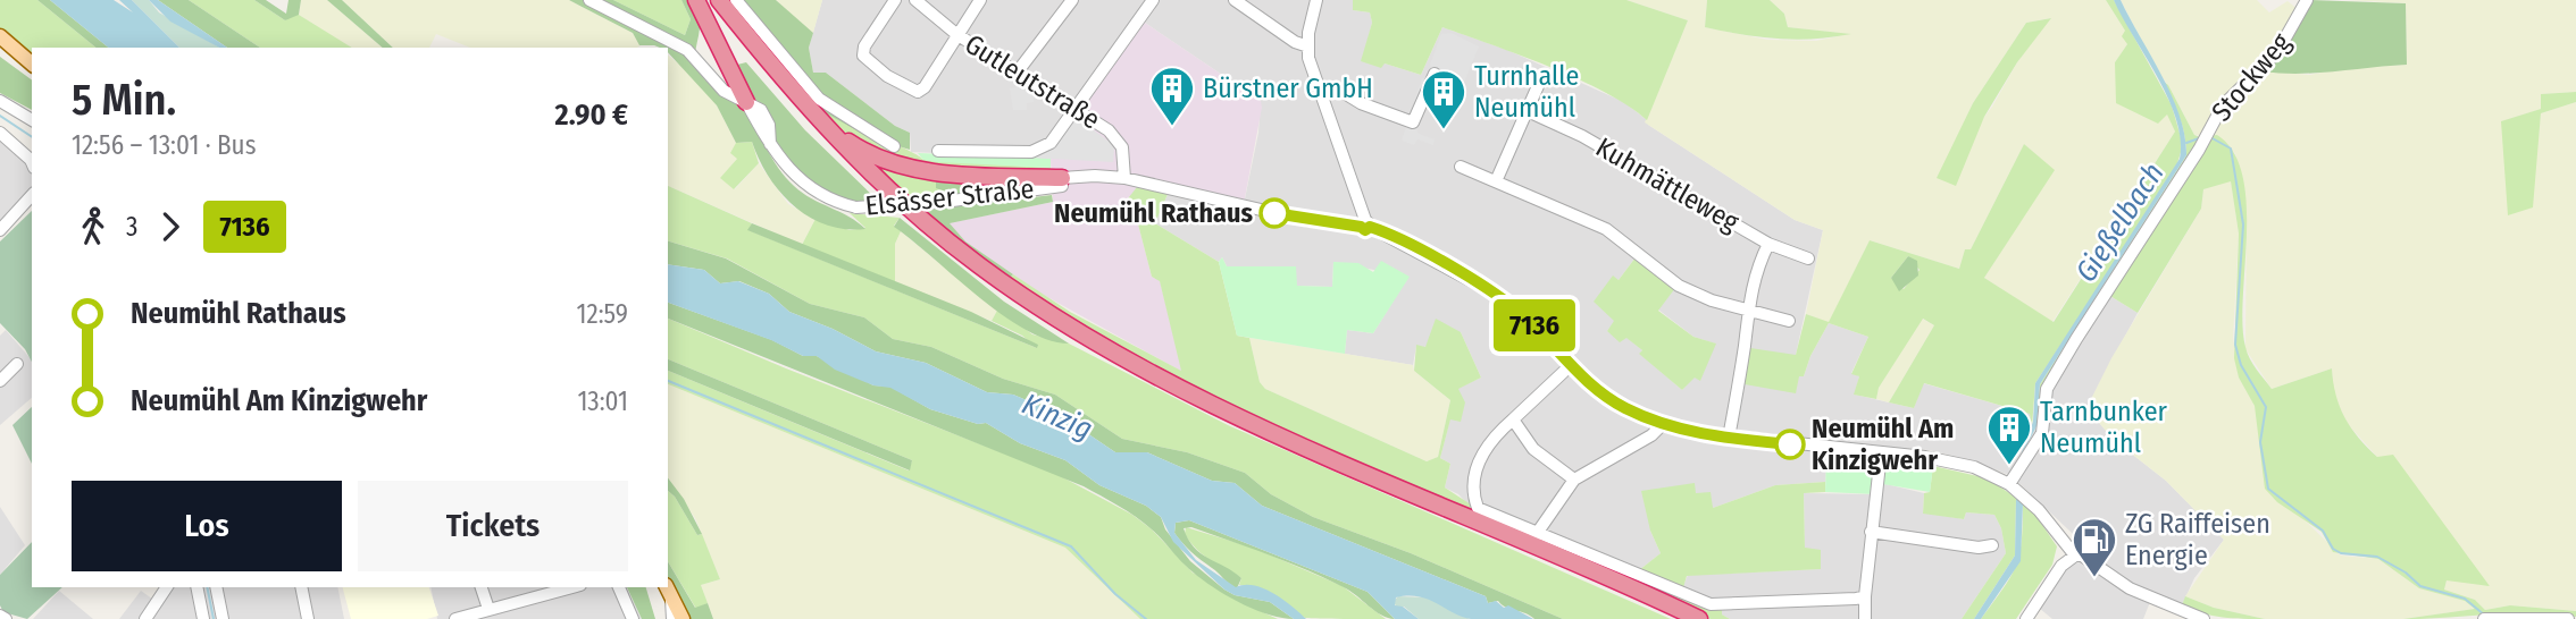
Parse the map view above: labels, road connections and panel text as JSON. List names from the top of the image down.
{
  "streets": {
    "street": [
      "Stockweg",
      "Gutleutstraße",
      "Kuhmättleweg",
      "Elsässer Straße"
    ]
  },
  "crossings": [
    ["Stockweg", "Elsässer Straße"],
    ["Gutleutstraße", "Elsässer Straße"]
  ],
  "water": ["Gießelbach", "Kinzig"],
  "places": {
    "building": ["Bürstner GmbH", "Turnhalle Neumühl", "Tarnbunker Neumühl"],
    "other": ["Neumühl Rathaus", "Neumühl Am Kinzigwehr"],
    "fuel station": ["ZG Raiffeisen Energie"]
  },
  "lines": ["bus line 7136"],
  "page": {
    "on_map": "7136",
    "heading": ["5 Min.", "12:56 – 13:01 · Bus", "2.90 €"],
    "legs": ["3", "7136"],
    "list": [
      {
        "name": "Neumühl Rathaus",
        "value": "12:59"
      },
      {
        "name": "Neumühl Am Kinzigwehr",
        "value": "13:01"
      }
    ],
    "buttons": ["Los", "Tickets"]
  }
}
